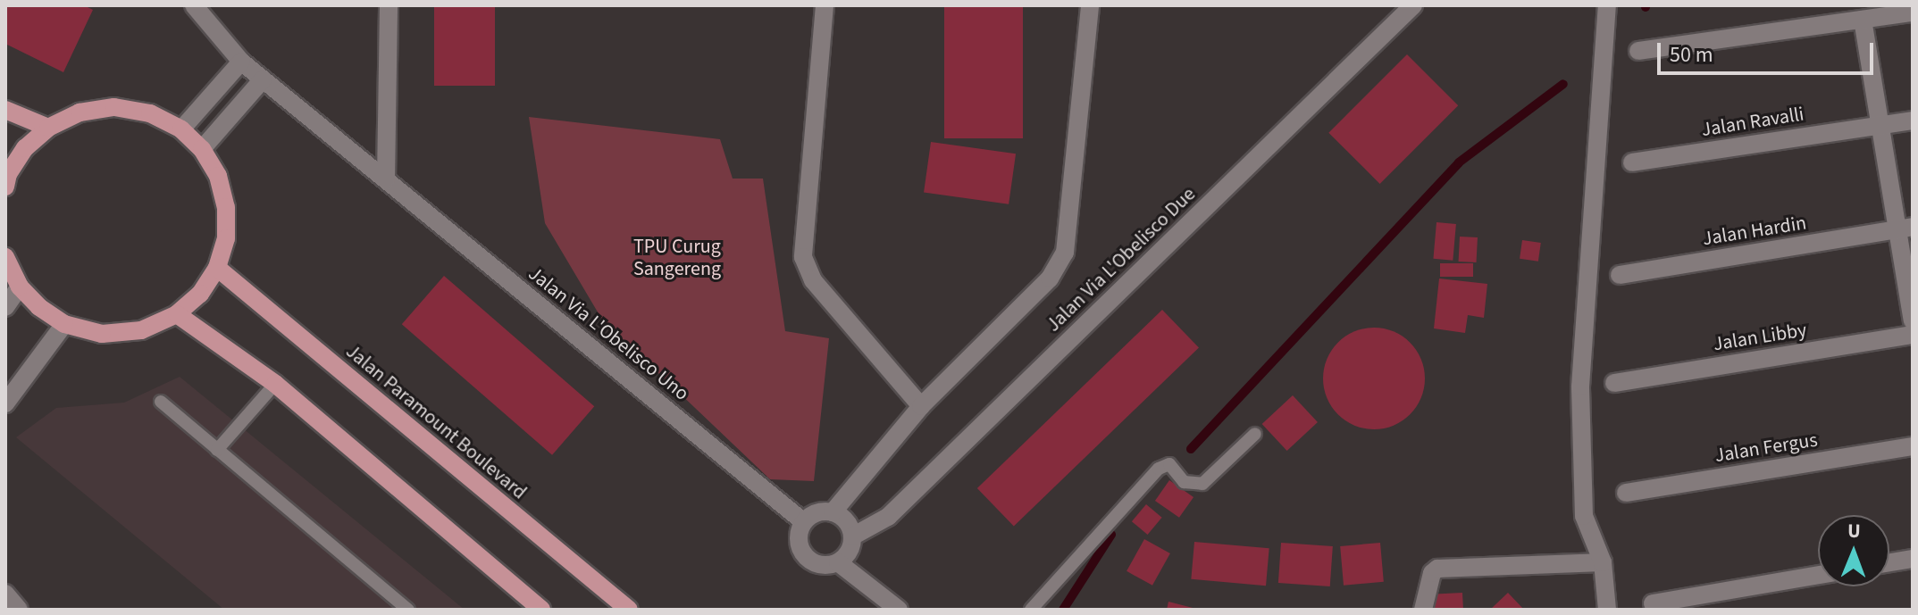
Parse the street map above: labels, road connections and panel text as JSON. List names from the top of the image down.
{
  "streets": {
    "main road": ["Jalan Paramount Boulevard"],
    "street": [
      "Jalan Ravalli",
      "Jalan Hardin",
      "Jalan Via L'Obelisco Due",
      "Jalan Via L'Obelisco Uno",
      "Jalan Libby",
      "Jalan Fergus"
    ]
  },
  "crossings": [
    ["Jalan Via L'Obelisco Due", "Jalan Via L'Obelisco Uno"]
  ],
  "parks": ["TPU Curug Sangereng"],
  "scale_bar": "50 m",
  "north": "top"
}
